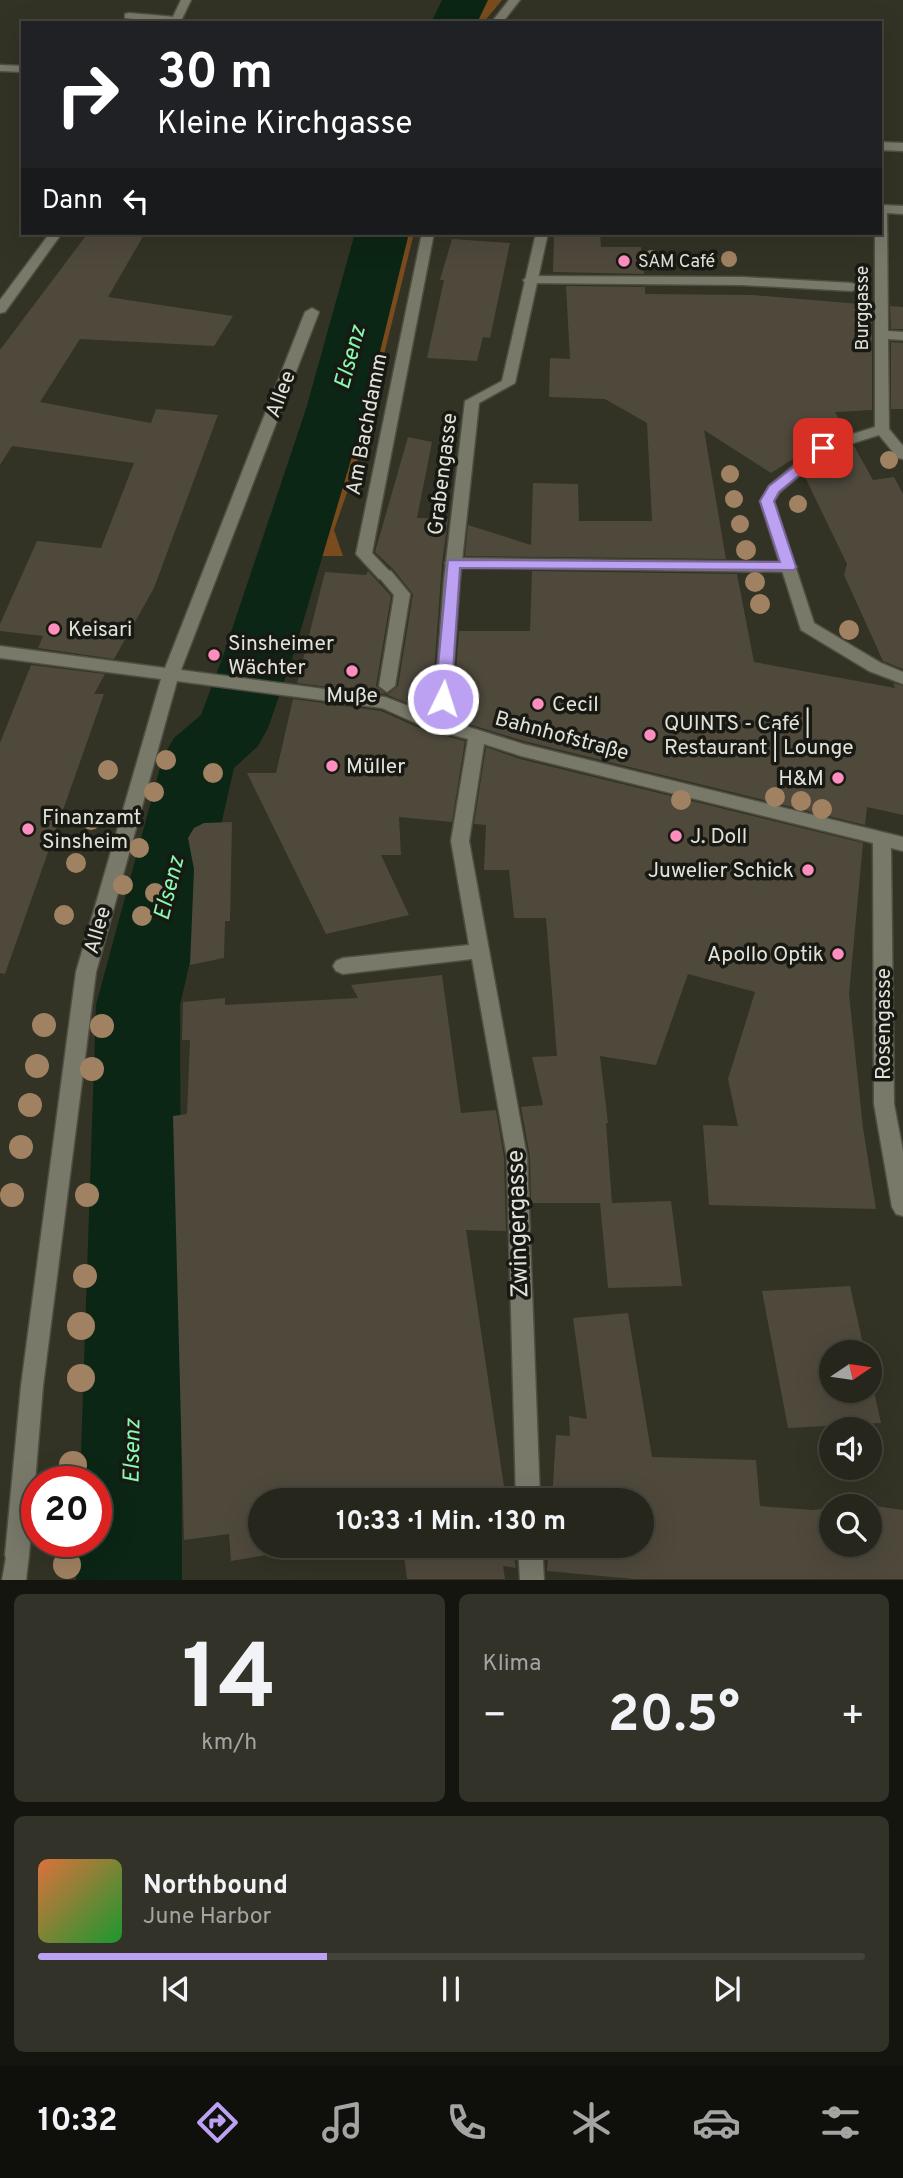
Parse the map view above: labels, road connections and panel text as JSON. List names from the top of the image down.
{
  "streets": {
    "street": [
      "Burggasse",
      "Allee",
      "Am Bachdamm",
      "Grabengasse",
      "Bahnhofstraße",
      "Rosengasse",
      "Zwingergasse"
    ]
  },
  "crossings": [
    ["Allee", "Bahnhofstraße"],
    ["Am Bachdamm", "Bahnhofstraße"],
    ["Bahnhofstraße", "Rosengasse"],
    ["Bahnhofstraße", "Zwingergasse"]
  ],
  "water": ["Elsenz"],
  "places": [
    "SAM Café",
    "Keisari",
    "Sinsheimer Wächter",
    "Muße",
    "Cecil",
    "QUINTS - Café | Restaurant | Lounge",
    "Müller",
    "H&M",
    "Finanzamt Sinsheim",
    "J. Doll",
    "Juwelier Schick",
    "Apollo Optik"
  ],
  "north": "right",
  "page": {
    "turn": ["30 m", "Kleine Kirchgasse"],
    "then": "Dann",
    "limit": "20",
    "trip": "10:33 · 1 Min. · 130 m",
    "tile": [
      ["14", "km/h"],
      "Klima"
    ],
    "heat": ["−", "20.5°", "+"],
    "song": ["Northbound", "June Harbor"],
    "tabs": "10:32"
  }
}
